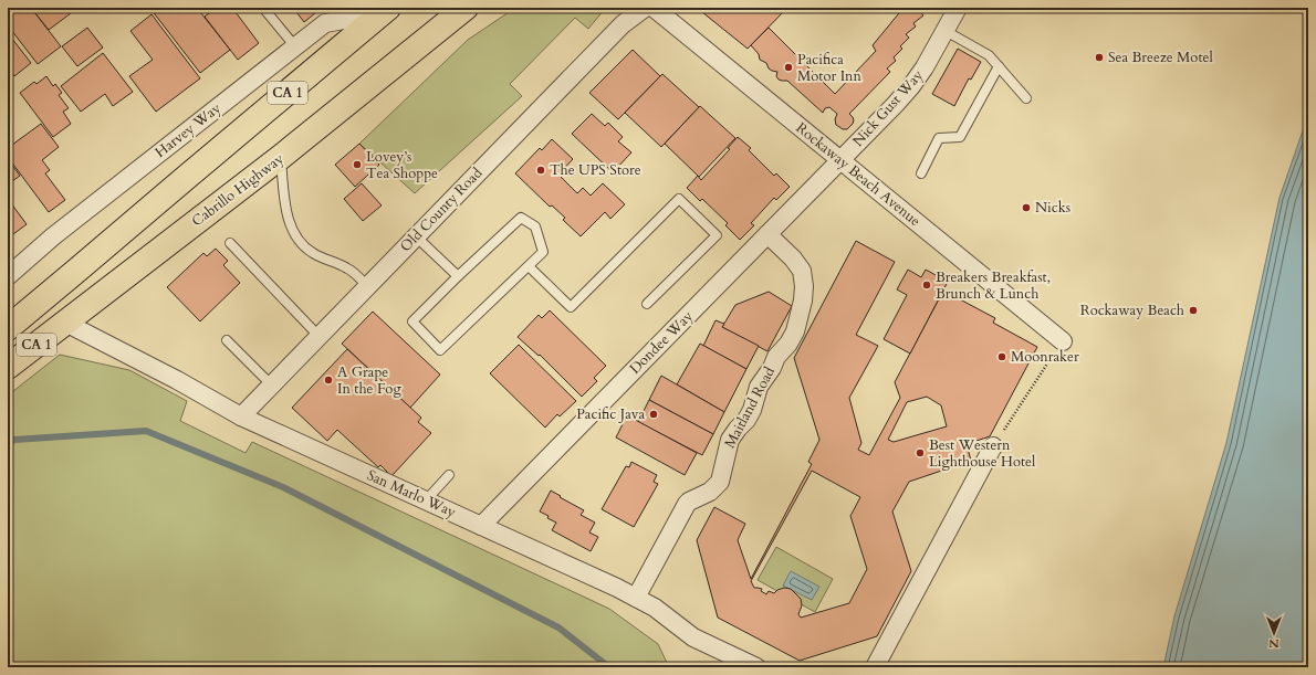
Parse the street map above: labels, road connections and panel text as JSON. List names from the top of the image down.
{
  "streets": {
    "highway": ["CA 1", "Cabrillo Highway"],
    "street": [
      "Nick Gust Way",
      "Harvey Way",
      "Rockaway Beach Avenue",
      "Old County Road",
      "Dondee Way",
      "Maitland Road",
      "San Marlo Way"
    ]
  },
  "crossings": [
    ["CA 1", "Harvey Way"],
    ["Nick Gust Way", "Rockaway Beach Avenue"],
    ["Nick Gust Way", "Dondee Way"],
    ["Rockaway Beach Avenue", "Dondee Way"],
    ["Cabrillo Highway", "San Marlo Way"],
    ["Old County Road", "San Marlo Way"],
    ["Dondee Way", "Maitland Road"],
    ["Dondee Way", "San Marlo Way"],
    ["Maitland Road", "San Marlo Way"]
  ],
  "places": [
    "Sea Breeze Motel",
    "Pacifica Motor Inn",
    "Lovey’s Tea Shoppe",
    "The UPS Store",
    "Nicks",
    "Breakers Breakfast, Brunch & Lunch",
    "Rockaway Beach",
    "Moonraker",
    "A Grape In the Fog",
    "Pacific Java",
    "Best Western Lighthouse Hotel"
  ],
  "north": "bottom"
}
